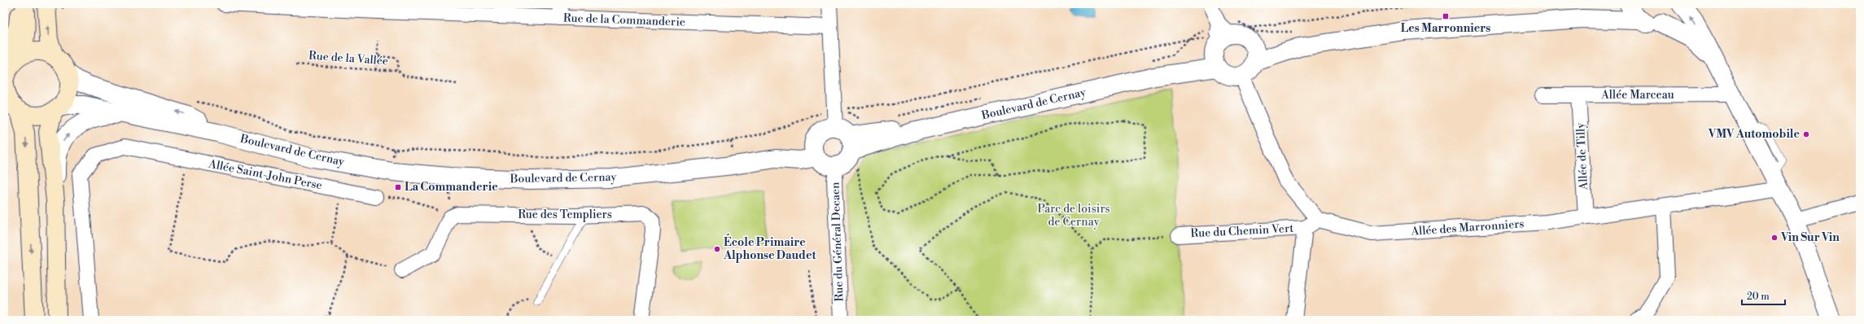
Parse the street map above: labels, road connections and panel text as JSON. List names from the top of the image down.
{
  "streets": {
    "street": [
      "Rue de la Commanderie",
      "Allée Marceau",
      "Boulevard de Cernay",
      "Allée de Tilly",
      "Allée Saint-John Perse",
      "Rue des Templiers",
      "Allée des Marronniers",
      "Rue du Chemin Vert",
      "Rue du Général Decaen"
    ],
    "path": ["Rue de la Vallée"]
  },
  "crossings": [
    ["Allée Marceau", "Allée de Tilly"],
    ["Boulevard de Cernay", "Rue du Général Decaen"],
    ["Allée de Tilly", "Allée des Marronniers"]
  ],
  "parks": ["Parc de loisirs de Cernay"],
  "places": {
    "transit": ["Les Marronniers", "La Commanderie"],
    "other": ["VMV Automobile", "Vin Sur Vin", "École Primaire Alphonse Daudet"]
  },
  "scale_bar": "20 m"
}
